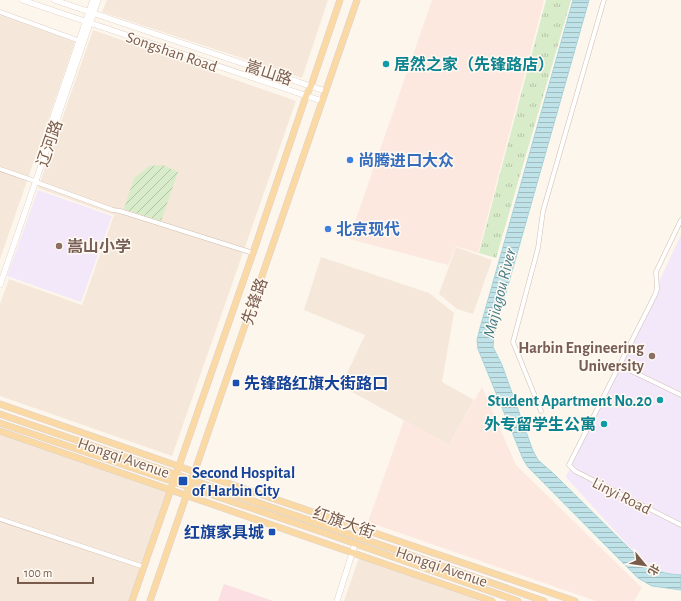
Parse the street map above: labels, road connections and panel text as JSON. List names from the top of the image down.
{
  "streets": {
    "main road": [
      "Songshan Road",
      "嵩山路",
      "辽河路",
      "先锋路",
      "Hongqi Avenue",
      "红旗大街"
    ],
    "street": ["Linyi Road"]
  },
  "crossings": [
    ["Songshan Road", "辽河路"],
    ["Songshan Road", "先锋路"],
    ["嵩山路", "辽河路"],
    ["嵩山路", "先锋路"],
    ["先锋路", "Hongqi Avenue"],
    ["先锋路", "红旗大街"]
  ],
  "water": ["Majiagou River"],
  "places": {
    "other": [
      "居然之家（先锋路店）",
      "尚腾进口大众",
      "北京现代",
      "嵩山小学",
      "Harbin Engineering University",
      "Student Apartment No.20",
      "外专留学生公寓"
    ],
    "transit": ["先锋路红旗大街路口", "Second Hospital of Harbin City", "红旗家具城"]
  },
  "scale_bar": "100 m",
  "north": "bottom right"
}
